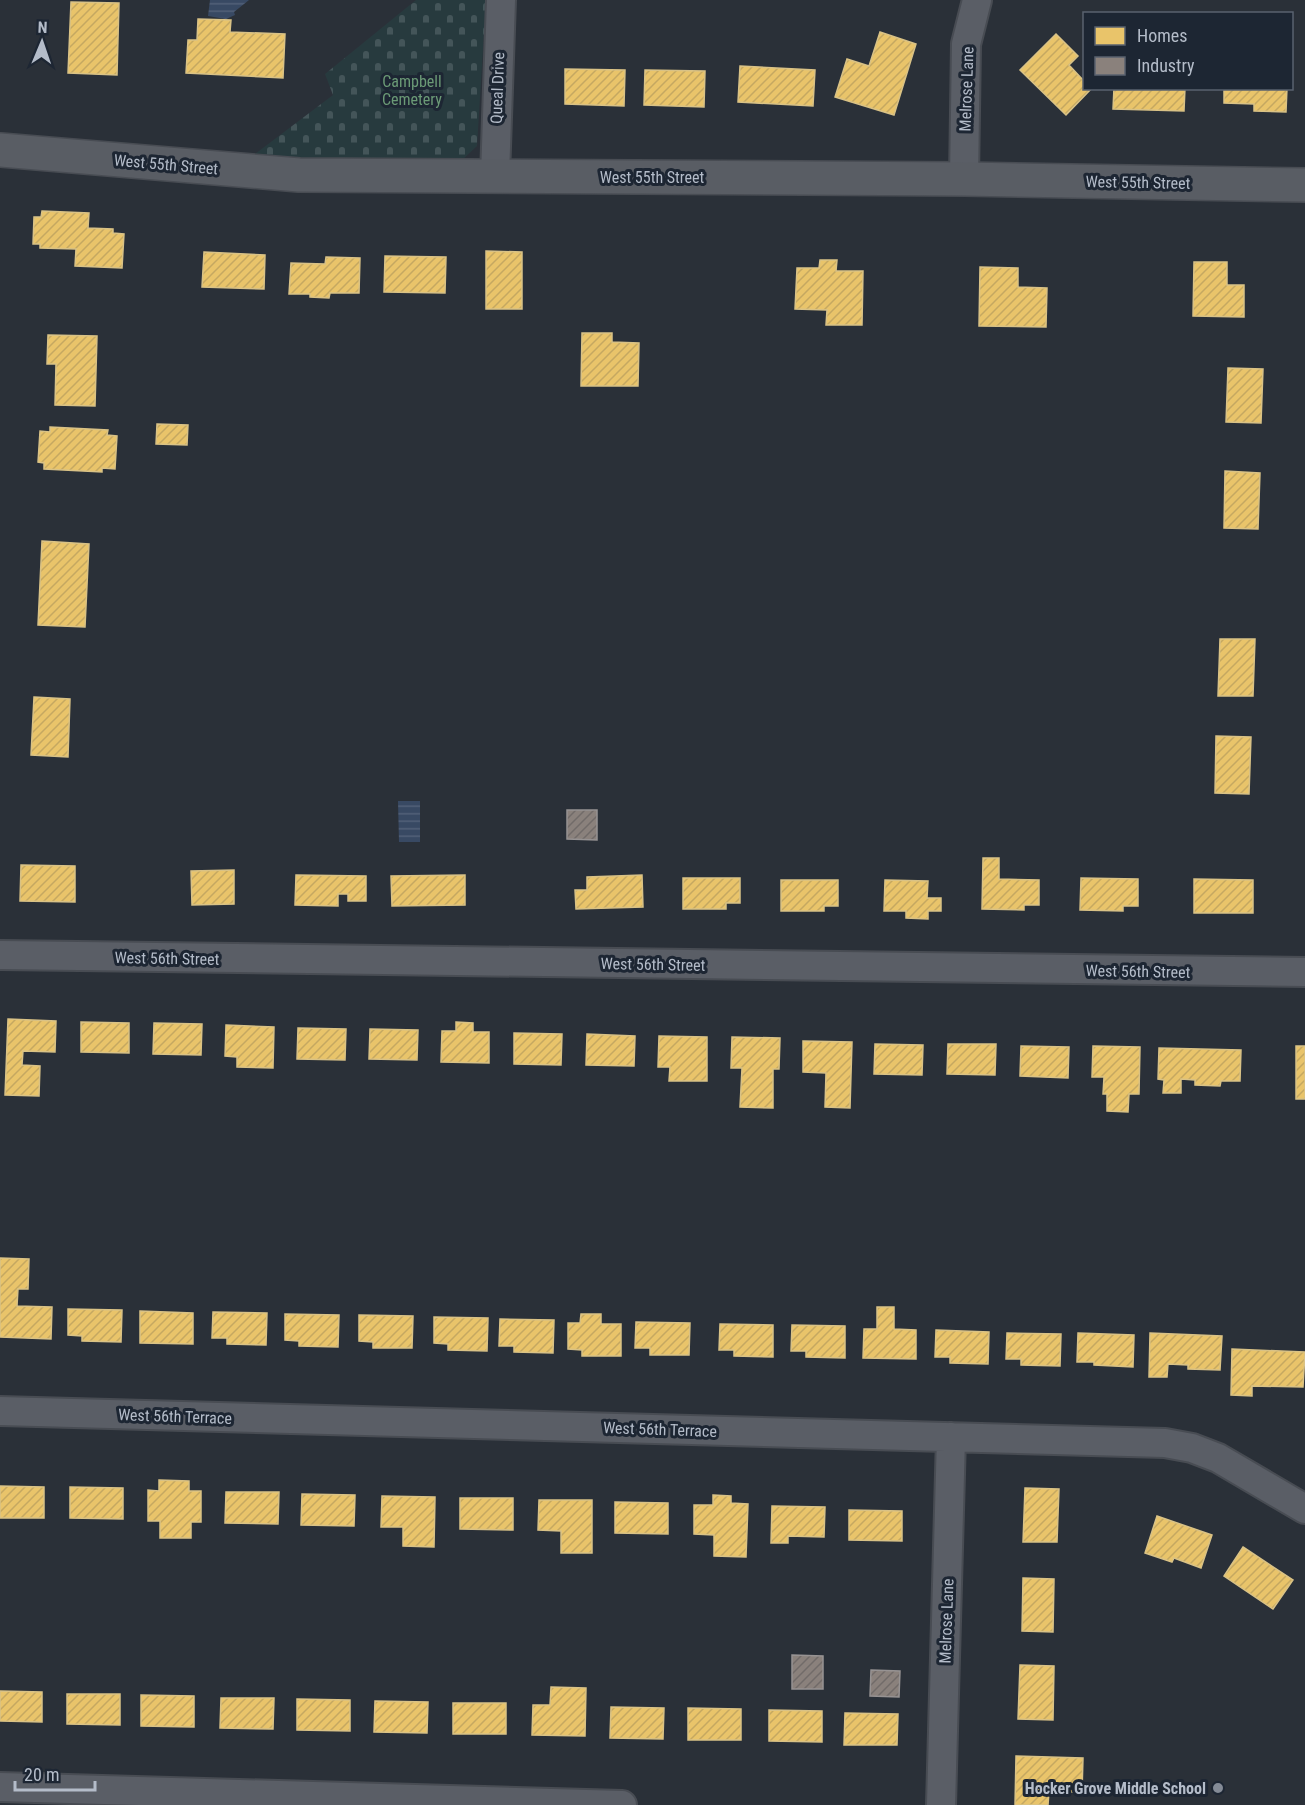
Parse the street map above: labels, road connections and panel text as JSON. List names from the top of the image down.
{
  "streets": {
    "street": [
      "Queal Drive",
      "Melrose Lane",
      "West 55th Street",
      "West 56th Street",
      "West 56th Terrace"
    ]
  },
  "crossings": [
    ["Queal Drive", "West 55th Street"],
    ["Melrose Lane", "West 55th Street"],
    ["Melrose Lane", "West 56th Terrace"]
  ],
  "parks": ["Campbell Cemetery"],
  "places": ["Hocker Grove Middle School"],
  "legend": ["Homes", "Industry"],
  "scale_bar": "20 m",
  "north": "top"
}
